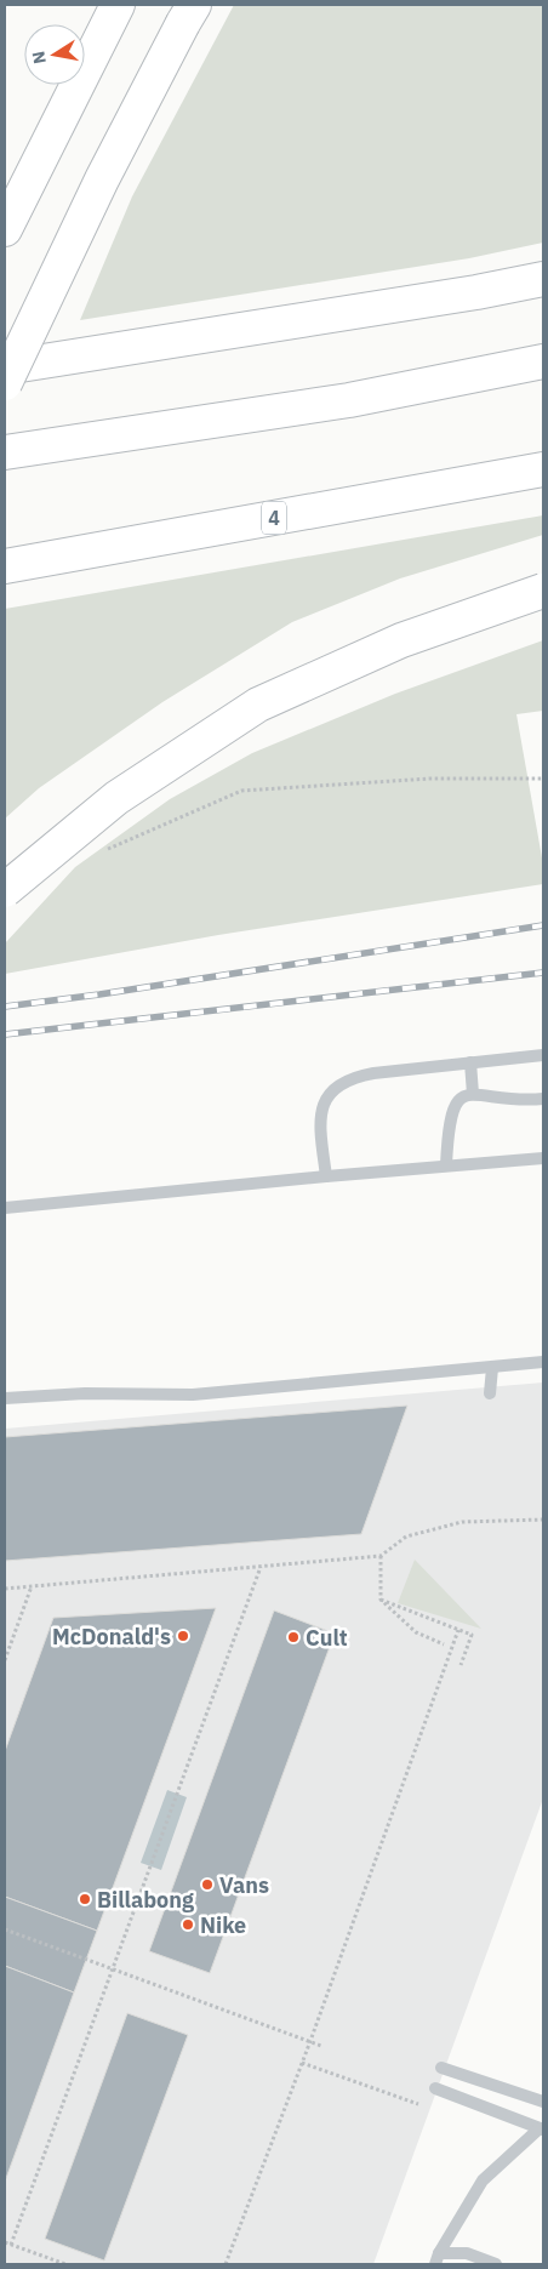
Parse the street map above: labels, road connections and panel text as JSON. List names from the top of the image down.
{
  "streets": {
    "highway": ["4"]
  },
  "places": [
    "McDonald's",
    "Cult",
    "Vans",
    "Billabong",
    "Nike"
  ],
  "north": "left"
}
